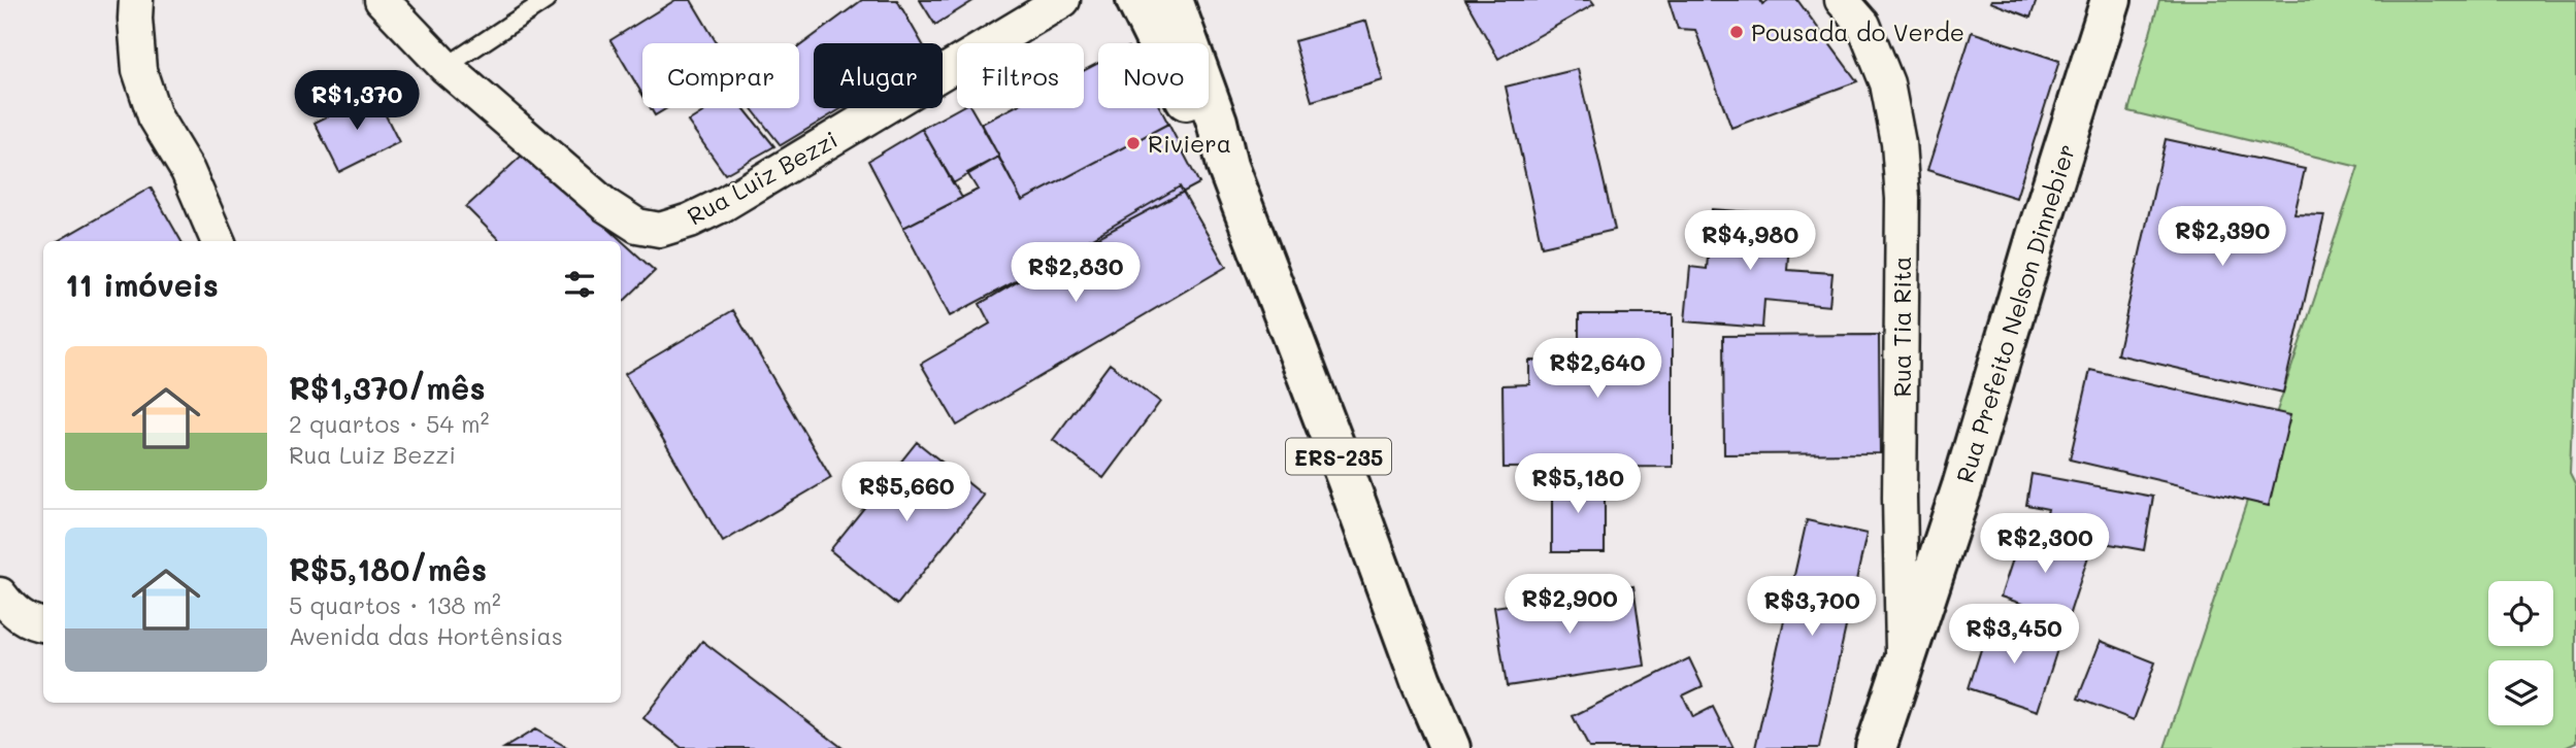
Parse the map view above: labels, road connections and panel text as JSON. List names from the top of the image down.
{
  "streets": {
    "main road": ["Rua Prefeito Nelson Dinnebier", "ERS-235"],
    "street": ["Rua Luiz Bezzi", "Rua Tia Rita"]
  },
  "crossings": [
    ["Rua Prefeito Nelson Dinnebier", "Rua Tia Rita"]
  ],
  "places": ["Pousada do Verde", "Riviera"],
  "page": {
    "chip": [
      "Comprar",
      "Alugar",
      "Filtros",
      "Novo"
    ],
    "price": [
      "R$1,370",
      "R$2,390",
      "R$4,980",
      "R$2,830",
      "R$2,640",
      "R$5,180",
      "R$5,660",
      "R$2,300",
      "R$2,900",
      "R$3,700",
      "R$3,450"
    ],
    "heading": "11 imóveis",
    "list": [
      {
        "name": "R$1,370/mês",
        "note": "2 quartos · 54 m² · Rua Luiz Bezzi"
      },
      {
        "name": "R$5,180/mês",
        "note": "5 quartos · 138 m² · Avenida das Hortênsias"
      }
    ]
  }
}
